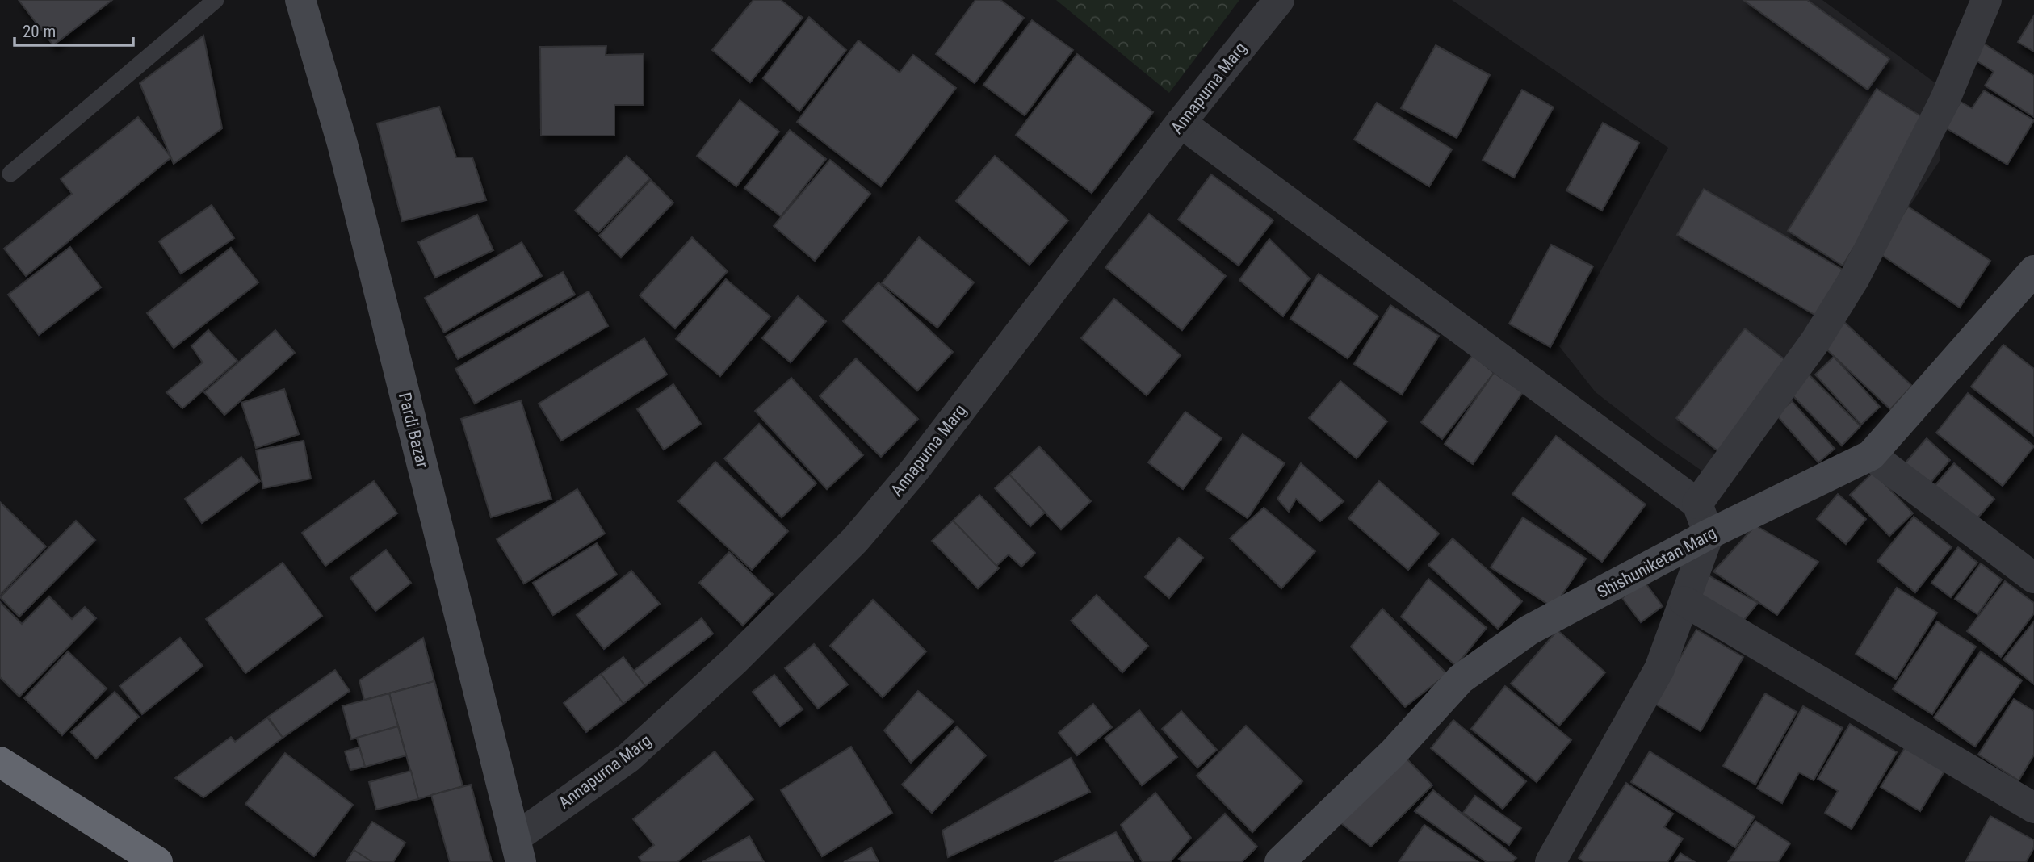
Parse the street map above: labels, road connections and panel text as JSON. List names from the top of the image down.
{
  "streets": {
    "street": ["Annapurna Marg", "Pardi Bazar", "Shishuniketan Marg"]
  },
  "crossings": [
    ["Annapurna Marg", "Pardi Bazar"]
  ],
  "scale_bar": "20 m"
}
